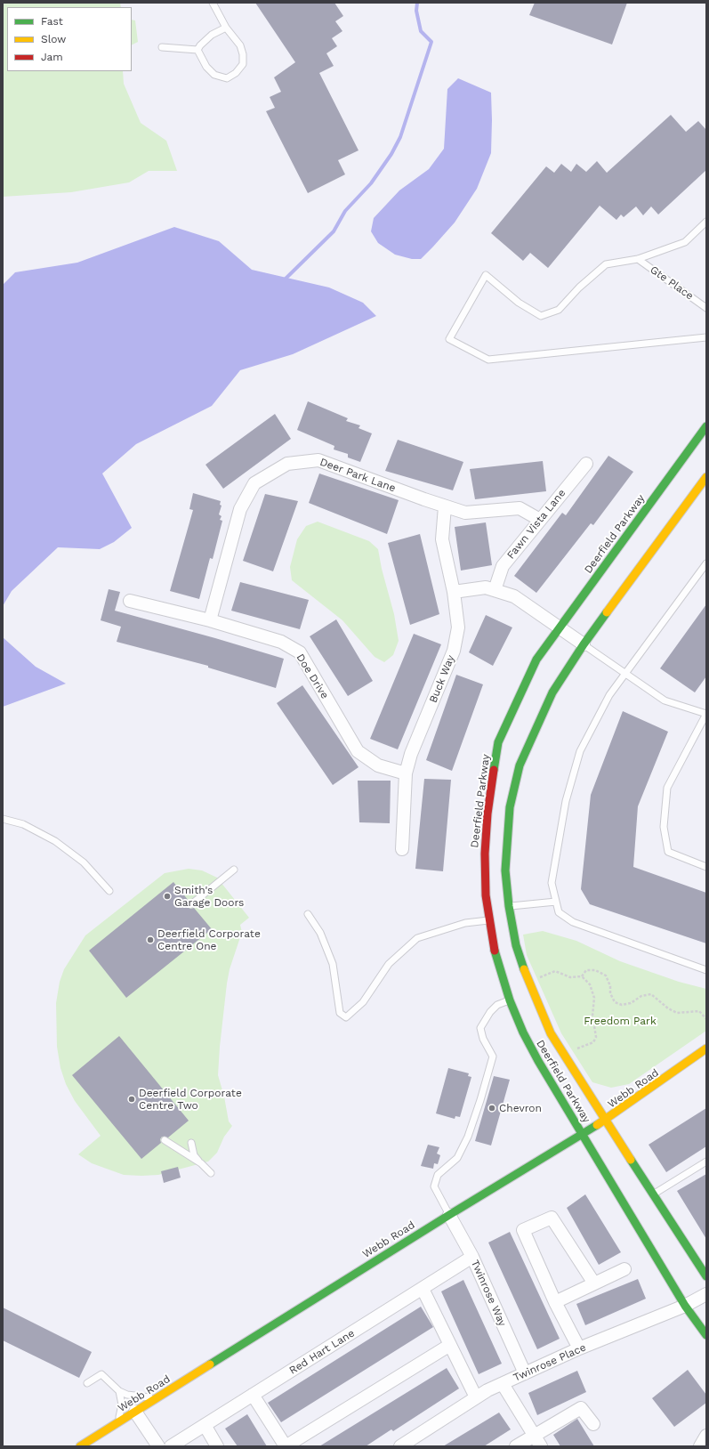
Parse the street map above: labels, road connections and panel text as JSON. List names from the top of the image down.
{
  "streets": {
    "main road": ["Deerfield Parkway", "Webb Road"],
    "street": [
      "Deer Park Lane",
      "Fawn Vista Lane",
      "Doe Drive",
      "Buck Way",
      "Twinrose Way",
      "Red Hart Lane",
      "Twinrose Place"
    ],
    "lane": ["Gte Place"]
  },
  "crossings": [
    ["Deer Park Lane", "Fawn Vista Lane"],
    ["Deer Park Lane", "Doe Drive"],
    ["Deer Park Lane", "Buck Way"],
    ["Deerfield Parkway", "Webb Road"],
    ["Deerfield Parkway", "Twinrose Place"],
    ["Doe Drive", "Buck Way"],
    ["Webb Road", "Twinrose Way"],
    ["Twinrose Way", "Red Hart Lane"],
    ["Twinrose Way", "Twinrose Place"]
  ],
  "parks": ["Freedom Park"],
  "places": [
    "Smith's Garage Doors",
    "Deerfield Corporate Centre One",
    "Deerfield Corporate Centre Two",
    "Chevron"
  ],
  "legend": ["Fast", "Slow", "Jam"]
}
